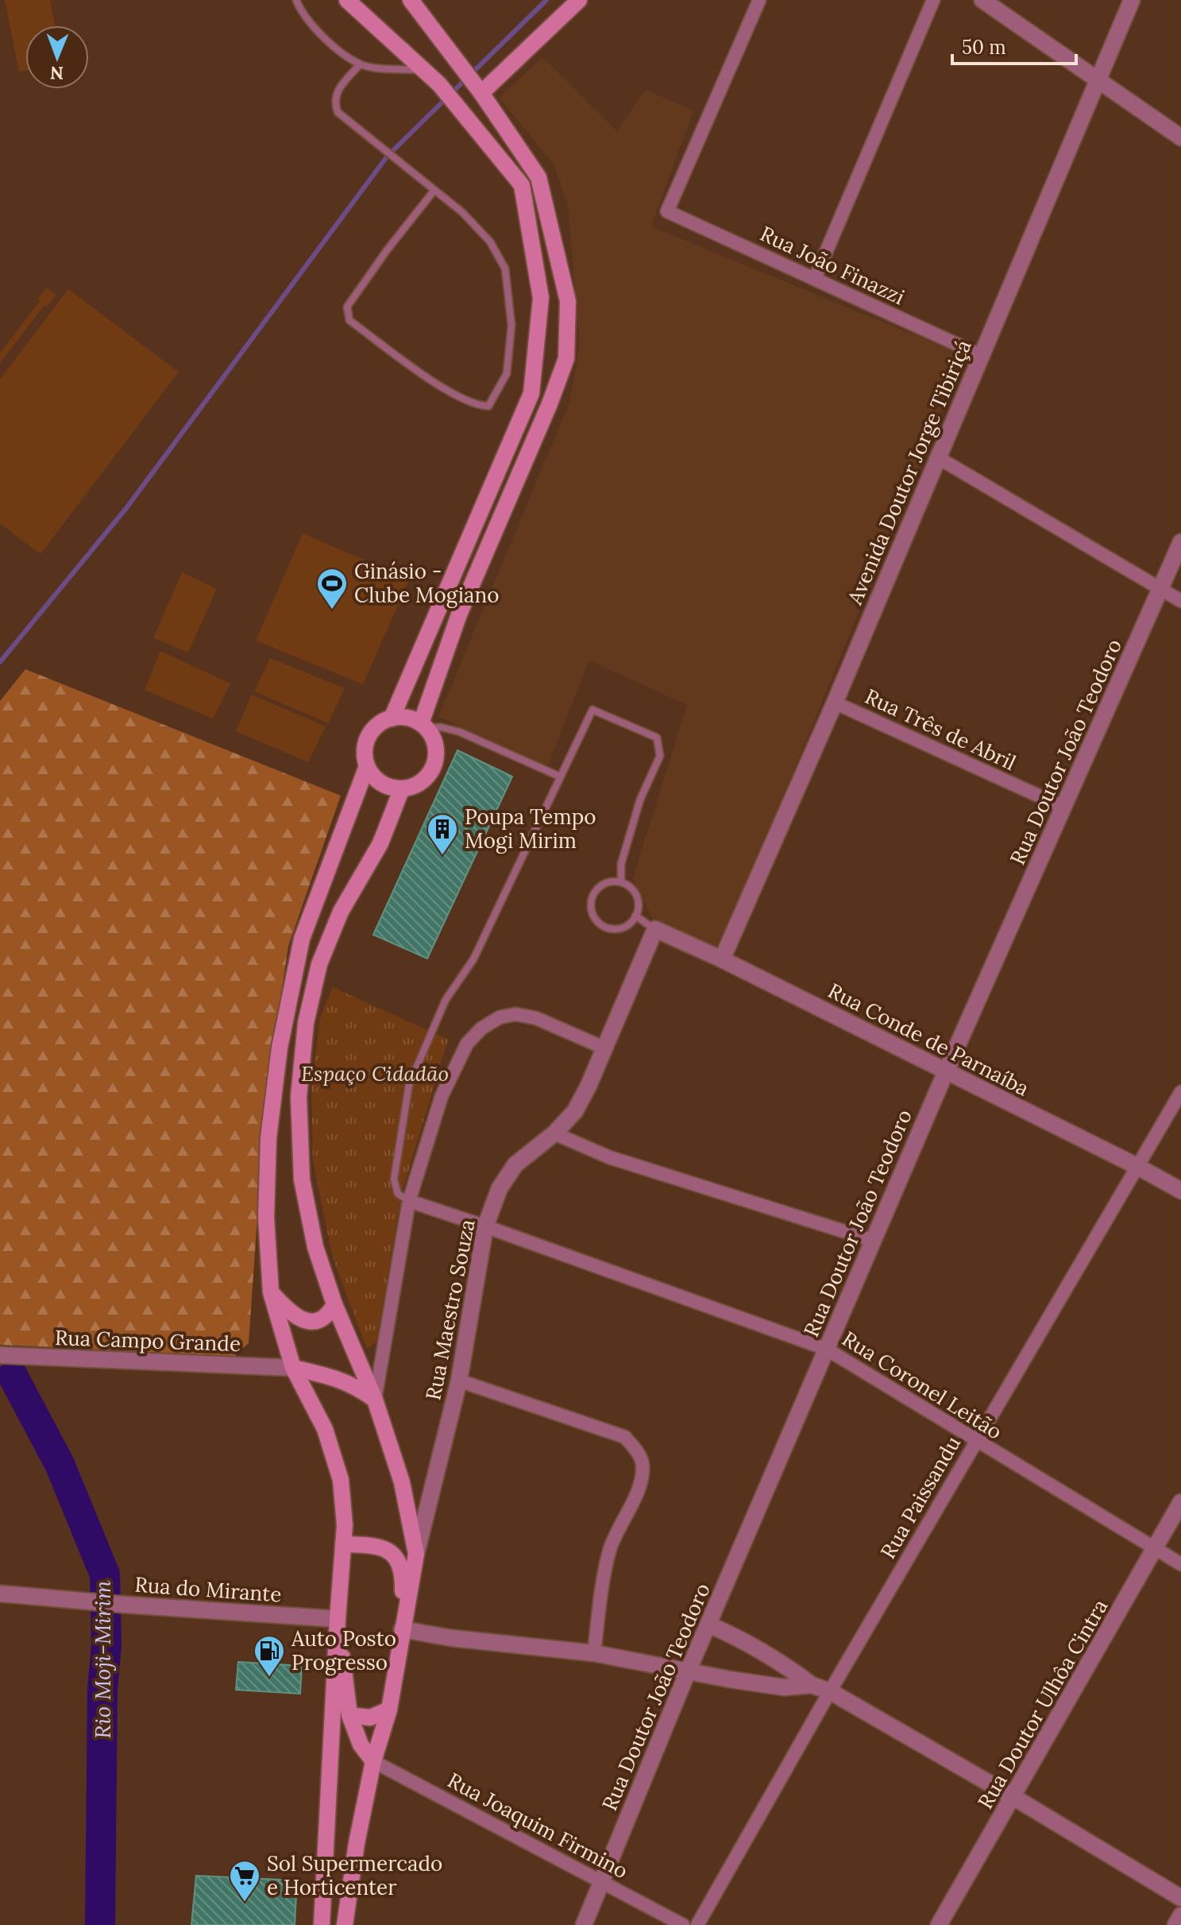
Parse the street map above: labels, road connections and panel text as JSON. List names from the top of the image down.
{
  "streets": {
    "street": [
      "Rua João Finazzi",
      "Avenida Doutor Jorge Tibiriçá",
      "Rua Três de Abril",
      "Rua Doutor João Teodoro",
      "Rua Conde de Parnaíba",
      "Rua Maestro Souza",
      "Rua Campo Grande",
      "Rua Coronel Leitão",
      "Rua Paissandu",
      "Rua do Mirante",
      "Rua Doutor Ulhôa Cintra",
      "Rua Joaquim Firmino"
    ]
  },
  "crossings": [
    ["Rua João Finazzi", "Avenida Doutor Jorge Tibiriçá"],
    ["Avenida Doutor Jorge Tibiriçá", "Rua Três de Abril"],
    ["Avenida Doutor Jorge Tibiriçá", "Rua Conde de Parnaíba"],
    ["Rua Três de Abril", "Rua Doutor João Teodoro"],
    ["Rua Doutor João Teodoro", "Rua Conde de Parnaíba"],
    ["Rua Doutor João Teodoro", "Rua Coronel Leitão"],
    ["Rua Doutor João Teodoro", "Rua Joaquim Firmino"],
    ["Rua Conde de Parnaíba", "Rua Maestro Souza"],
    ["Rua Conde de Parnaíba", "Rua Paissandu"],
    ["Rua Maestro Souza", "Rua Coronel Leitão"],
    ["Rua Coronel Leitão", "Rua Paissandu"],
    ["Rua Coronel Leitão", "Rua Doutor Ulhôa Cintra"]
  ],
  "water": ["Rio Moji-Mirim"],
  "parks": ["Espaço Cidadão"],
  "places": {
    "sports": ["Ginásio - Clube Mogiano"],
    "building": ["Poupa Tempo Mogi Mirim"],
    "fuel station": ["Auto Posto Progresso"],
    "supermarket": ["Sol Supermercado e Horticenter"]
  },
  "scale_bar": "50 m",
  "north": "bottom"
}
